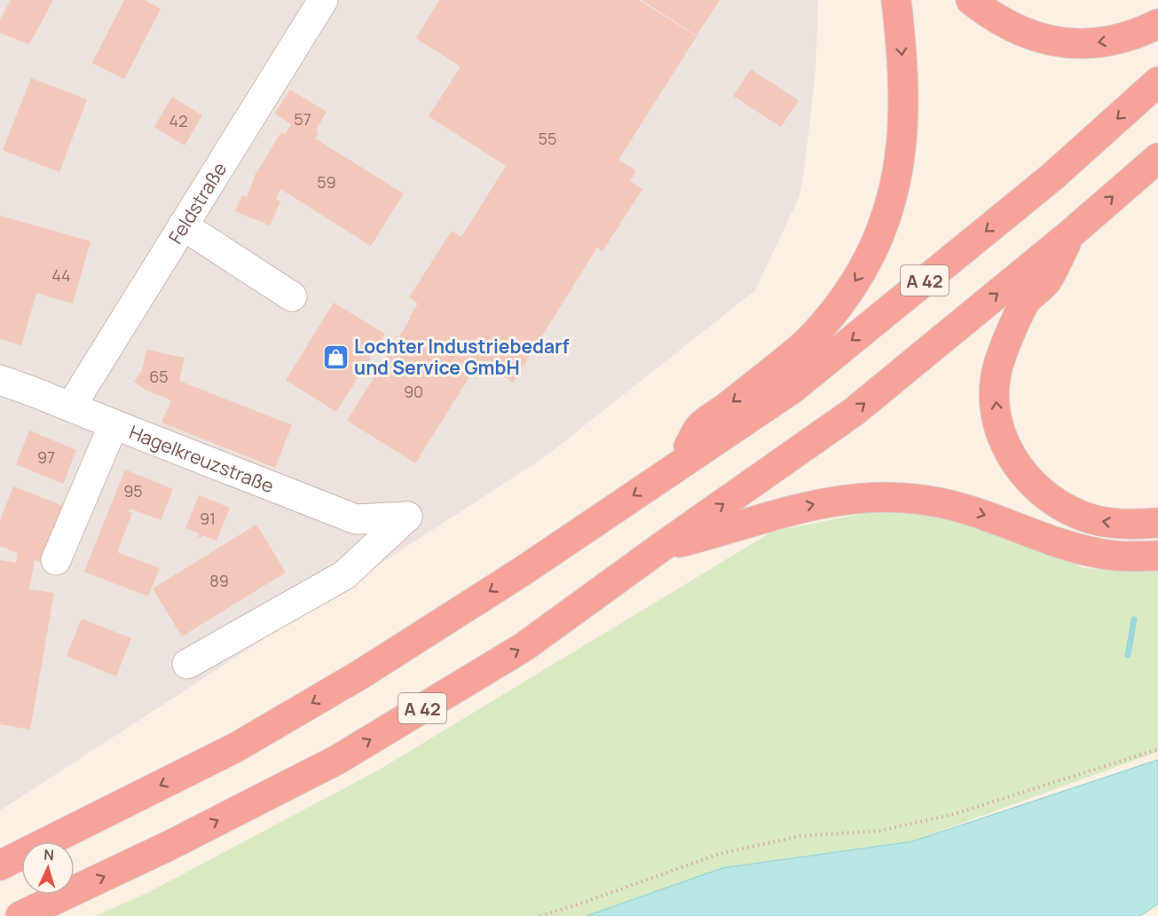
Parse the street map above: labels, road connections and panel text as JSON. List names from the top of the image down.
{
  "streets": {
    "highway": ["A 42"],
    "street": ["Feldstraße", "Hagelkreuzstraße"]
  },
  "crossings": [
    ["Feldstraße", "Hagelkreuzstraße"]
  ],
  "places": {
    "shop": ["Lochter Industriebedarf und Service GmbH"]
  },
  "house_numbers": [
    "57",
    "42",
    "55",
    "59",
    "44",
    "65",
    "90",
    "97",
    "95",
    "91",
    "89"
  ],
  "north": "top"
}
